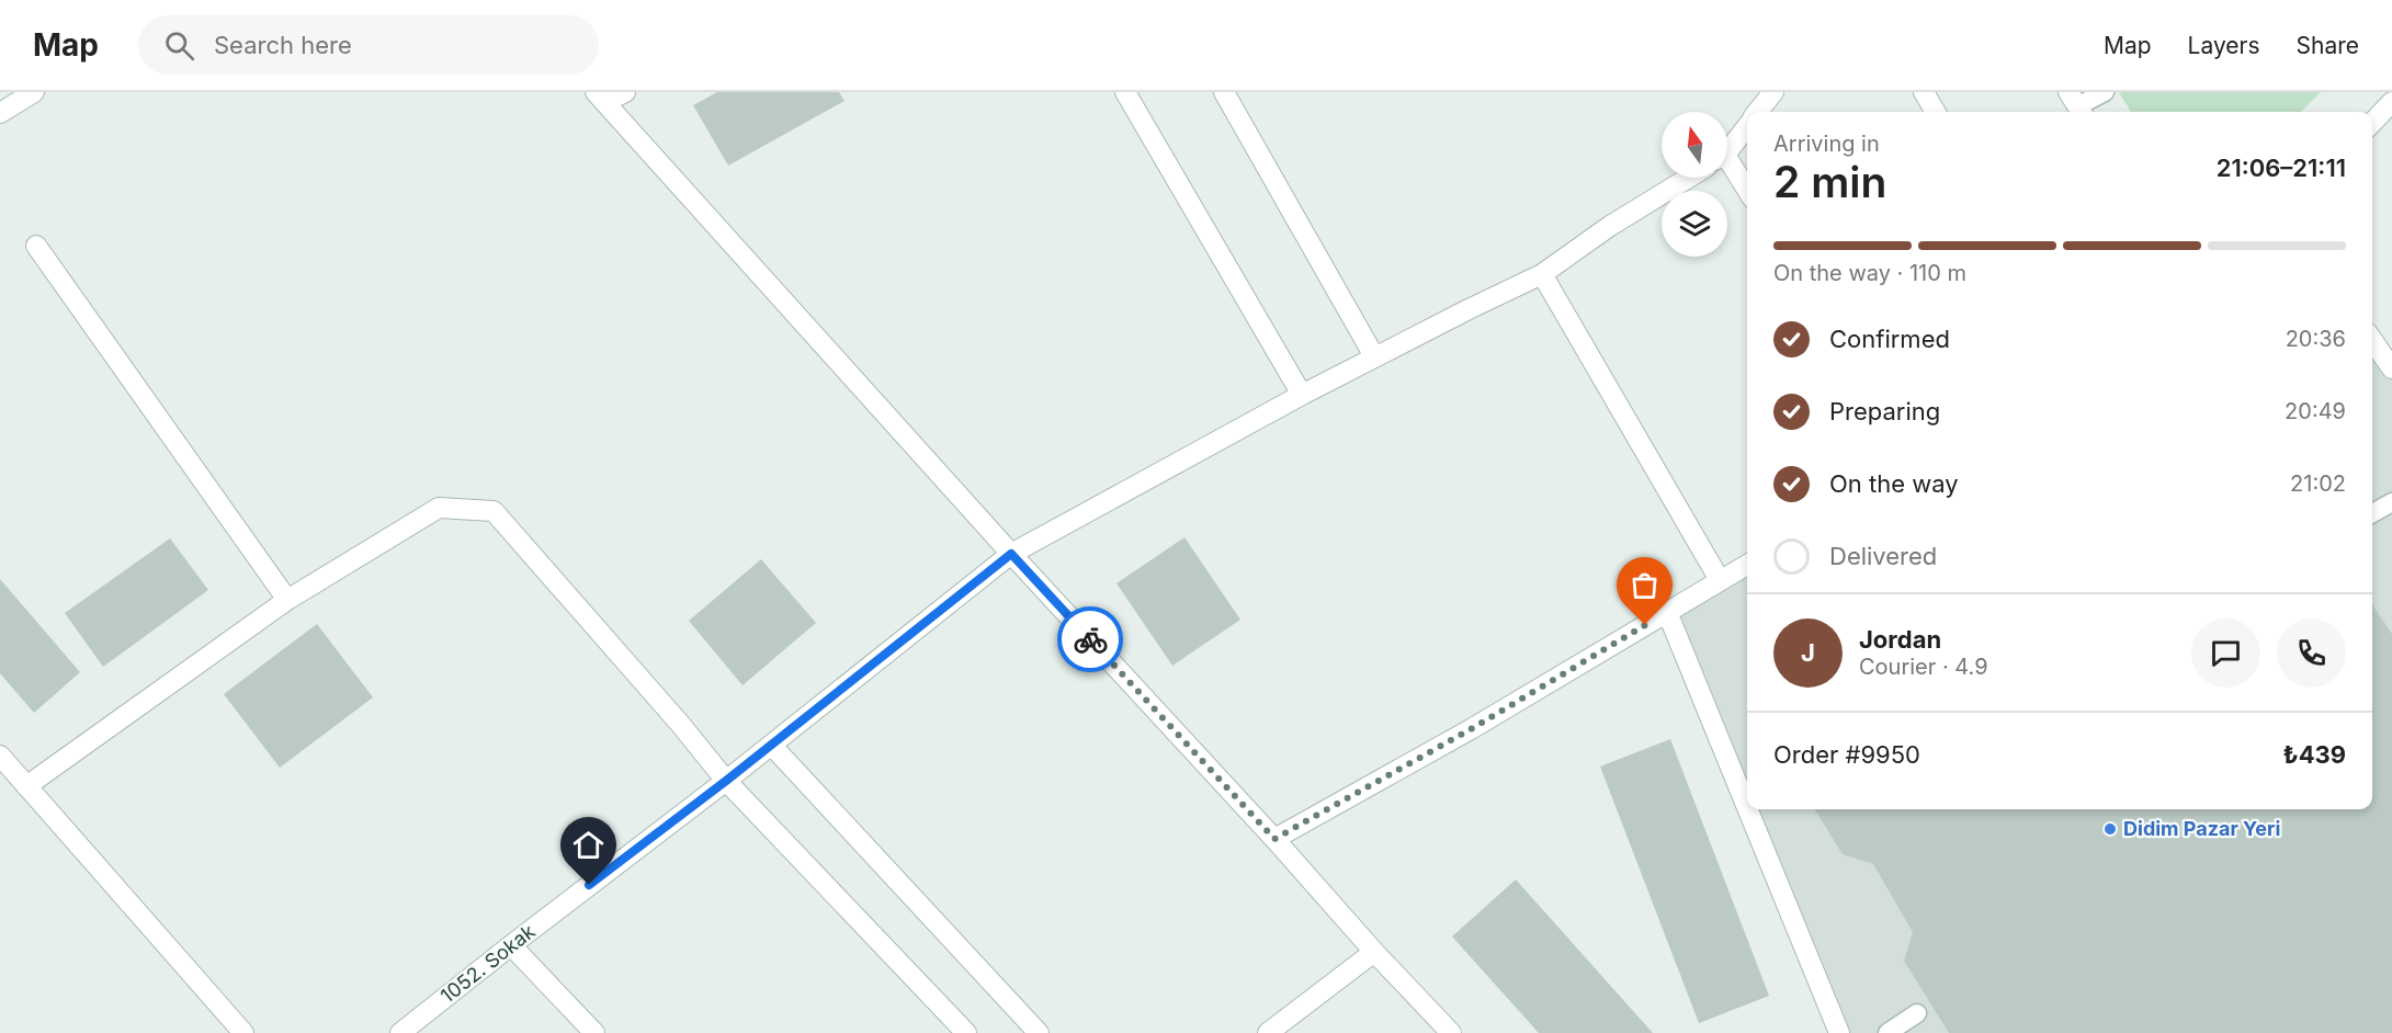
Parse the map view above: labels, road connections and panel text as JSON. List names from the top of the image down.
{
  "streets": {
    "street": ["1052. Sokak"]
  },
  "places": ["Didim Pazar Yeri"],
  "north": "top",
  "page": {
    "header": "Map",
    "search": "Search here",
    "nav": ["Map", "Layers", "Share"],
    "heading": ["2 min", "Arriving in", "21:06–21:11"],
    "panel": [
      "Jordan",
      "Courier · 4.9",
      "Order #9950",
      "₺439"
    ],
    "bar": "On the way · 110 m",
    "list": [
      ["Confirmed", "20:36"],
      ["Preparing", "20:49"],
      ["On the way", "21:02"],
      "Delivered"
    ],
    "round": "J"
  }
}
